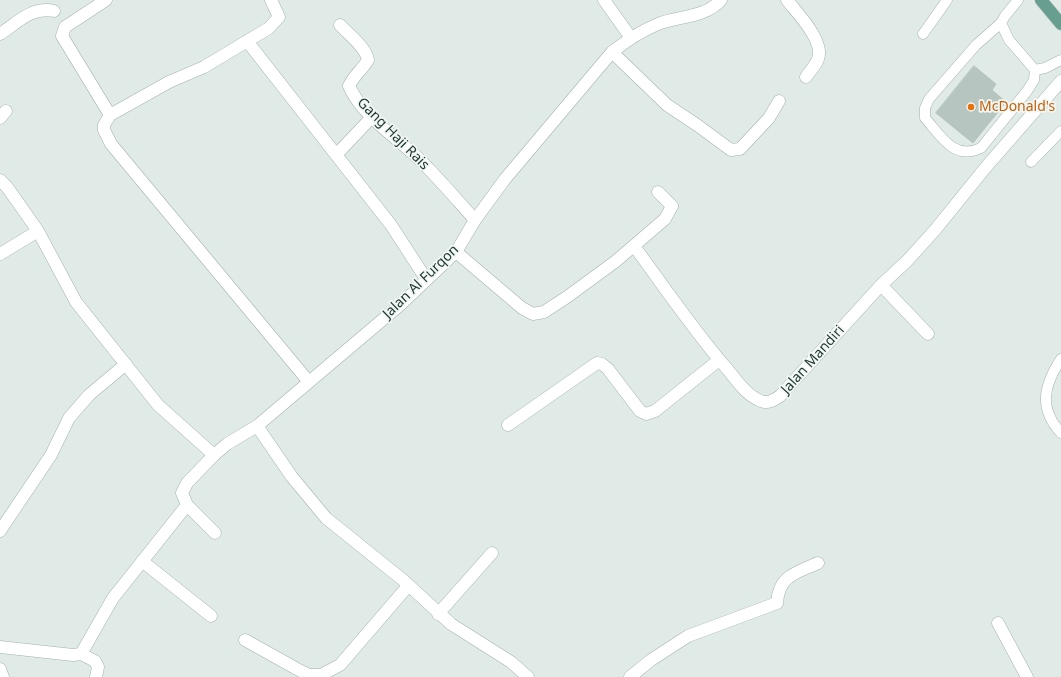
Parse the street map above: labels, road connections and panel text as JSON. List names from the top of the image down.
{
  "streets": {
    "street": ["Gang Haji Rais", "Jalan Al Furqon", "Jalan Mandiri"]
  },
  "crossings": [
    ["Gang Haji Rais", "Jalan Al Furqon"]
  ],
  "places": ["McDonald's"]
}
